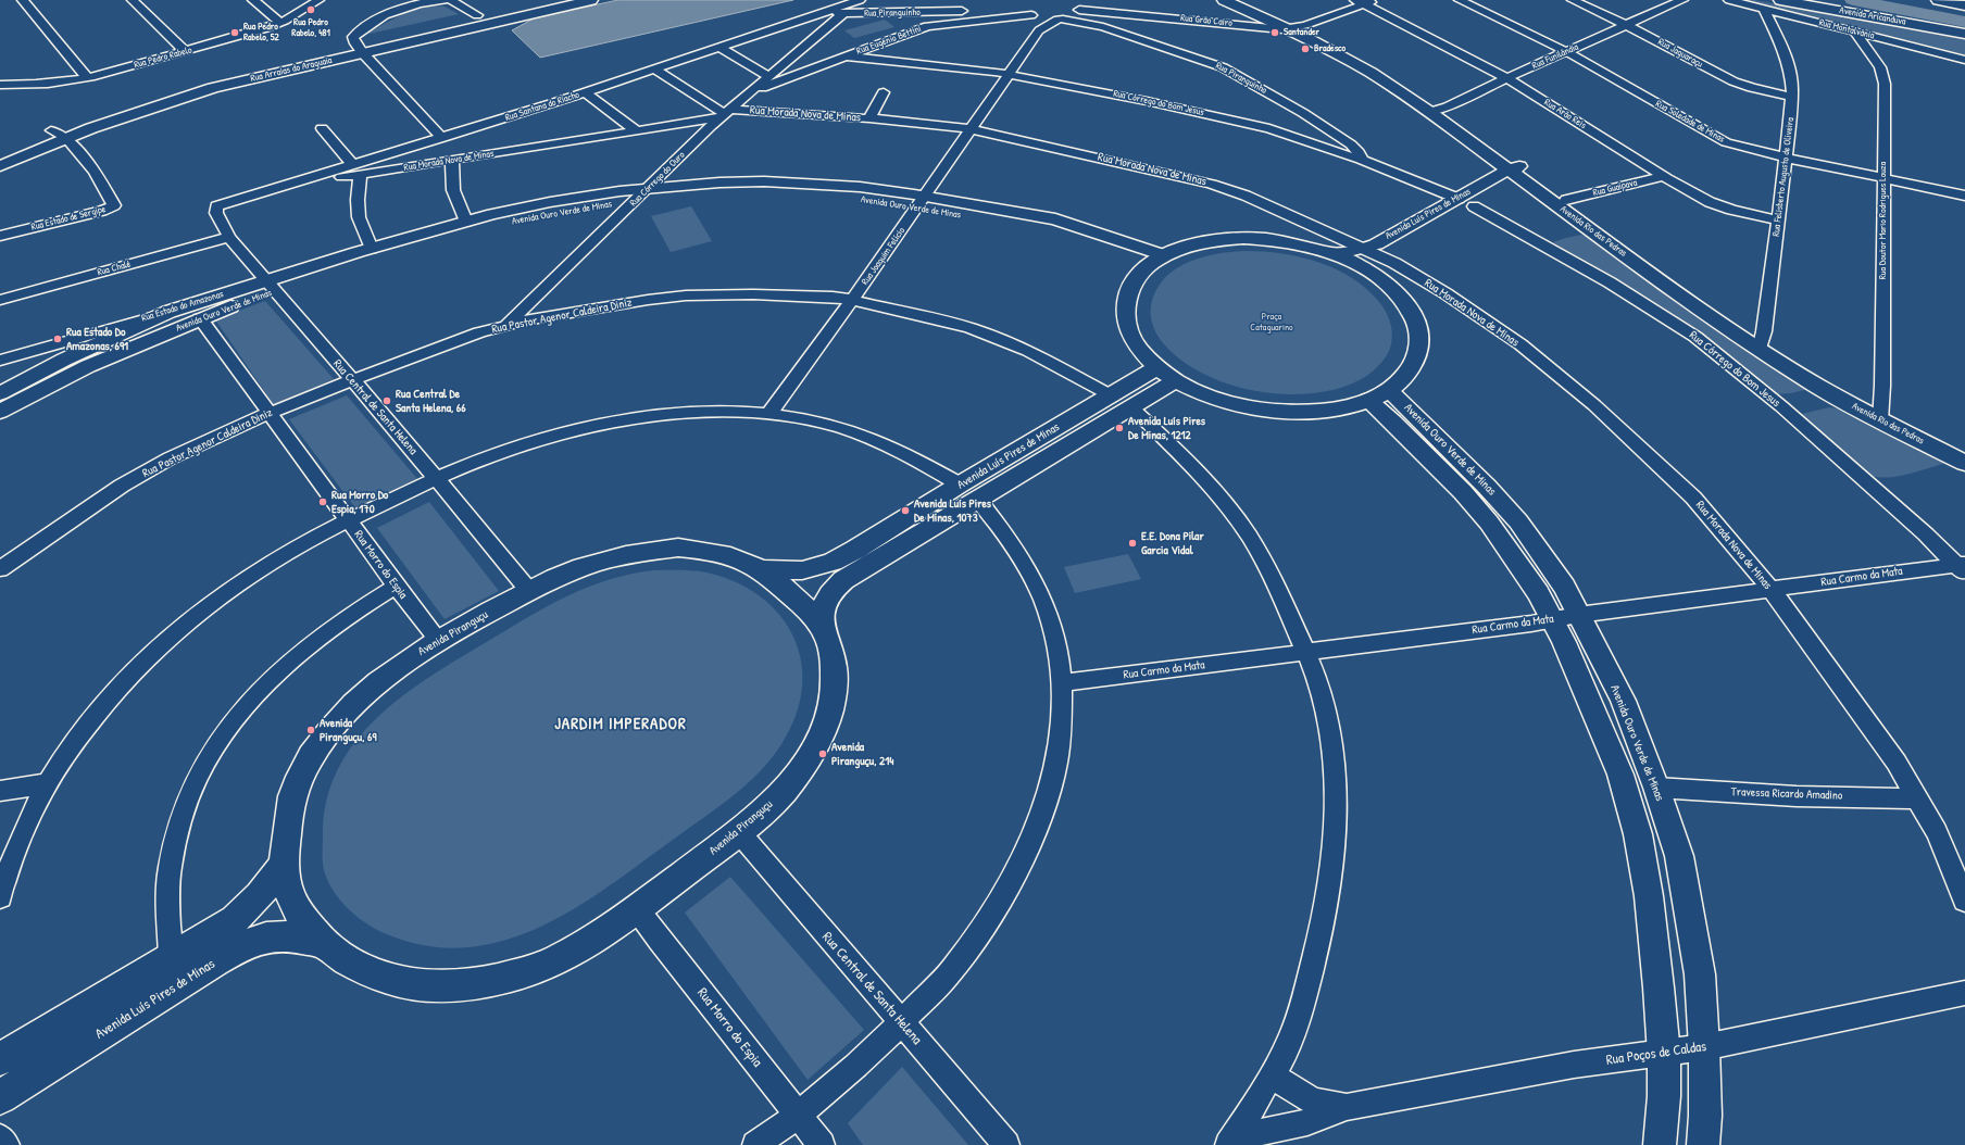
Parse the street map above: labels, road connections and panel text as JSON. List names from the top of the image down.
{
  "streets": {
    "main road": [
      "Avenida Aricanduva",
      "Rua Arraias do Araguaia",
      "Avenida Luís Pires de Minas",
      "Avenida Rio das Pedras",
      "Avenida Piranguçu"
    ],
    "street": [
      "Rua Piranguinho",
      "Rua Grão Cairo",
      "Rua Montalvânia",
      "Rua Eugênio Bettini",
      "Rua Jaguaraçu",
      "Rua Funilândia",
      "Rua Pedro Rabelo",
      "Rua Córrego do Bom Jesus",
      "Rua Santana do Riacho",
      "Rua Morada Nova de Minas",
      "Rua Arão Reis",
      "Rua Soledade de Minas",
      "Rua Felisberto Augusto de Oliveira",
      "Rua Córrego do Ouro",
      "Rua Guaipava",
      "Avenida Ouro Verde de Minas",
      "Rua Estado de Sergipe",
      "Rua Doutor Mario Rodrigues Louza",
      "Rua Joaquim Felício",
      "Rua Chalé",
      "Rua Estado do Amazonas",
      "Rua Pastor Agenor Caldeira Diniz",
      "Rua Central de Santa Helena",
      "Rua Morro do Espia",
      "Rua Carmo da Mata",
      "Travessa Ricardo Amadino",
      "Rua Poços de Caldas"
    ]
  },
  "crossings": [
    ["Rua Piranguinho", "Rua Grão Cairo"],
    ["Rua Piranguinho", "Rua Eugênio Bettini"],
    ["Rua Piranguinho", "Rua Córrego do Bom Jesus"],
    ["Rua Piranguinho", "Rua Santana do Riacho"],
    ["Rua Piranguinho", "Rua Córrego do Ouro"],
    ["Rua Piranguinho", "Rua Joaquim Felício"],
    ["Rua Grão Cairo", "Avenida Rio das Pedras"],
    ["Rua Grão Cairo", "Rua Joaquim Felício"],
    ["Rua Montalvânia", "Rua Felisberto Augusto de Oliveira"],
    ["Rua Montalvânia", "Rua Doutor Mario Rodrigues Louza"],
    ["Rua Eugênio Bettini", "Rua Córrego do Bom Jesus"],
    ["Rua Eugênio Bettini", "Rua Córrego do Ouro"],
    ["Rua Eugênio Bettini", "Rua Joaquim Felício"],
    ["Rua Jaguaraçu", "Rua Funilândia"],
    ["Rua Jaguaraçu", "Rua Felisberto Augusto de Oliveira"],
    ["Rua Funilândia", "Rua Arão Reis"],
    ["Rua Funilândia", "Rua Soledade de Minas"],
    ["Rua Funilândia", "Avenida Rio das Pedras"],
    ["Rua Arraias do Araguaia", "Rua Estado de Sergipe"],
    ["Rua Córrego do Bom Jesus", "Avenida Luís Pires de Minas"],
    ["Rua Córrego do Bom Jesus", "Rua Joaquim Felício"],
    ["Rua Córrego do Bom Jesus", "Rua Carmo da Mata"],
    ["Rua Santana do Riacho", "Rua Morada Nova de Minas"],
    ["Rua Morada Nova de Minas", "Rua Córrego do Ouro"],
    ["Rua Morada Nova de Minas", "Avenida Luís Pires de Minas"],
    ["Rua Morada Nova de Minas", "Rua Joaquim Felício"],
    ["Rua Morada Nova de Minas", "Rua Central de Santa Helena"],
    ["Rua Morada Nova de Minas", "Rua Carmo da Mata"],
    ["Rua Morada Nova de Minas", "Travessa Ricardo Amadino"],
    ["Rua Arão Reis", "Rua Felisberto Augusto de Oliveira"],
    ["Rua Arão Reis", "Rua Guaipava"],
    ["Rua Soledade de Minas", "Rua Felisberto Augusto de Oliveira"],
    ["Rua Soledade de Minas", "Rua Doutor Mario Rodrigues Louza"],
    ["Rua Felisberto Augusto de Oliveira", "Avenida Rio das Pedras"],
    ["Rua Córrego do Ouro", "Avenida Ouro Verde de Minas"],
    ["Rua Córrego do Ouro", "Rua Pastor Agenor Caldeira Diniz"],
    ["Rua Guaipava", "Avenida Rio das Pedras"],
    ["Avenida Ouro Verde de Minas", "Rua Joaquim Felício"],
    ["Avenida Ouro Verde de Minas", "Rua Estado do Amazonas"],
    ["Avenida Ouro Verde de Minas", "Rua Central de Santa Helena"],
    ["Avenida Ouro Verde de Minas", "Rua Morro do Espia"],
    ["Avenida Ouro Verde de Minas", "Rua Carmo da Mata"],
    ["Avenida Ouro Verde de Minas", "Travessa Ricardo Amadino"],
    ["Avenida Ouro Verde de Minas", "Rua Poços de Caldas"],
    ["Avenida Luís Pires de Minas", "Avenida Rio das Pedras"],
    ["Avenida Luís Pires de Minas", "Rua Pastor Agenor Caldeira Diniz"],
    ["Avenida Luís Pires de Minas", "Avenida Piranguçu"],
    ["Rua Doutor Mario Rodrigues Louza", "Avenida Rio das Pedras"],
    ["Rua Joaquim Felício", "Rua Pastor Agenor Caldeira Diniz"],
    ["Rua Chalé", "Rua Central de Santa Helena"],
    ["Rua Estado do Amazonas", "Rua Central de Santa Helena"],
    ["Rua Pastor Agenor Caldeira Diniz", "Rua Central de Santa Helena"],
    ["Rua Pastor Agenor Caldeira Diniz", "Rua Morro do Espia"],
    ["Rua Central de Santa Helena", "Avenida Piranguçu"],
    ["Rua Morro do Espia", "Avenida Piranguçu"]
  ],
  "districts": ["JARDIM IMPERADOR"],
  "parks": ["Praça Cataguarino"],
  "places": [
    "Rua Pedro Rabelo, 481",
    "Rua Pedro Rabelo, 52",
    "Santander",
    "Bradesco",
    "Rua Estado Do Amazonas, 691",
    "Rua Central De Santa Helena, 66",
    "Avenida Luís Pires De Minas, 1212",
    "Rua Morro Do Espia, 170",
    "Avenida Luís Pires De Minas, 1073",
    "E.E. Dona Pilar Garcia Vidal",
    "Avenida Piranguçu, 69",
    "Avenida Piranguçu, 214"
  ]
}
